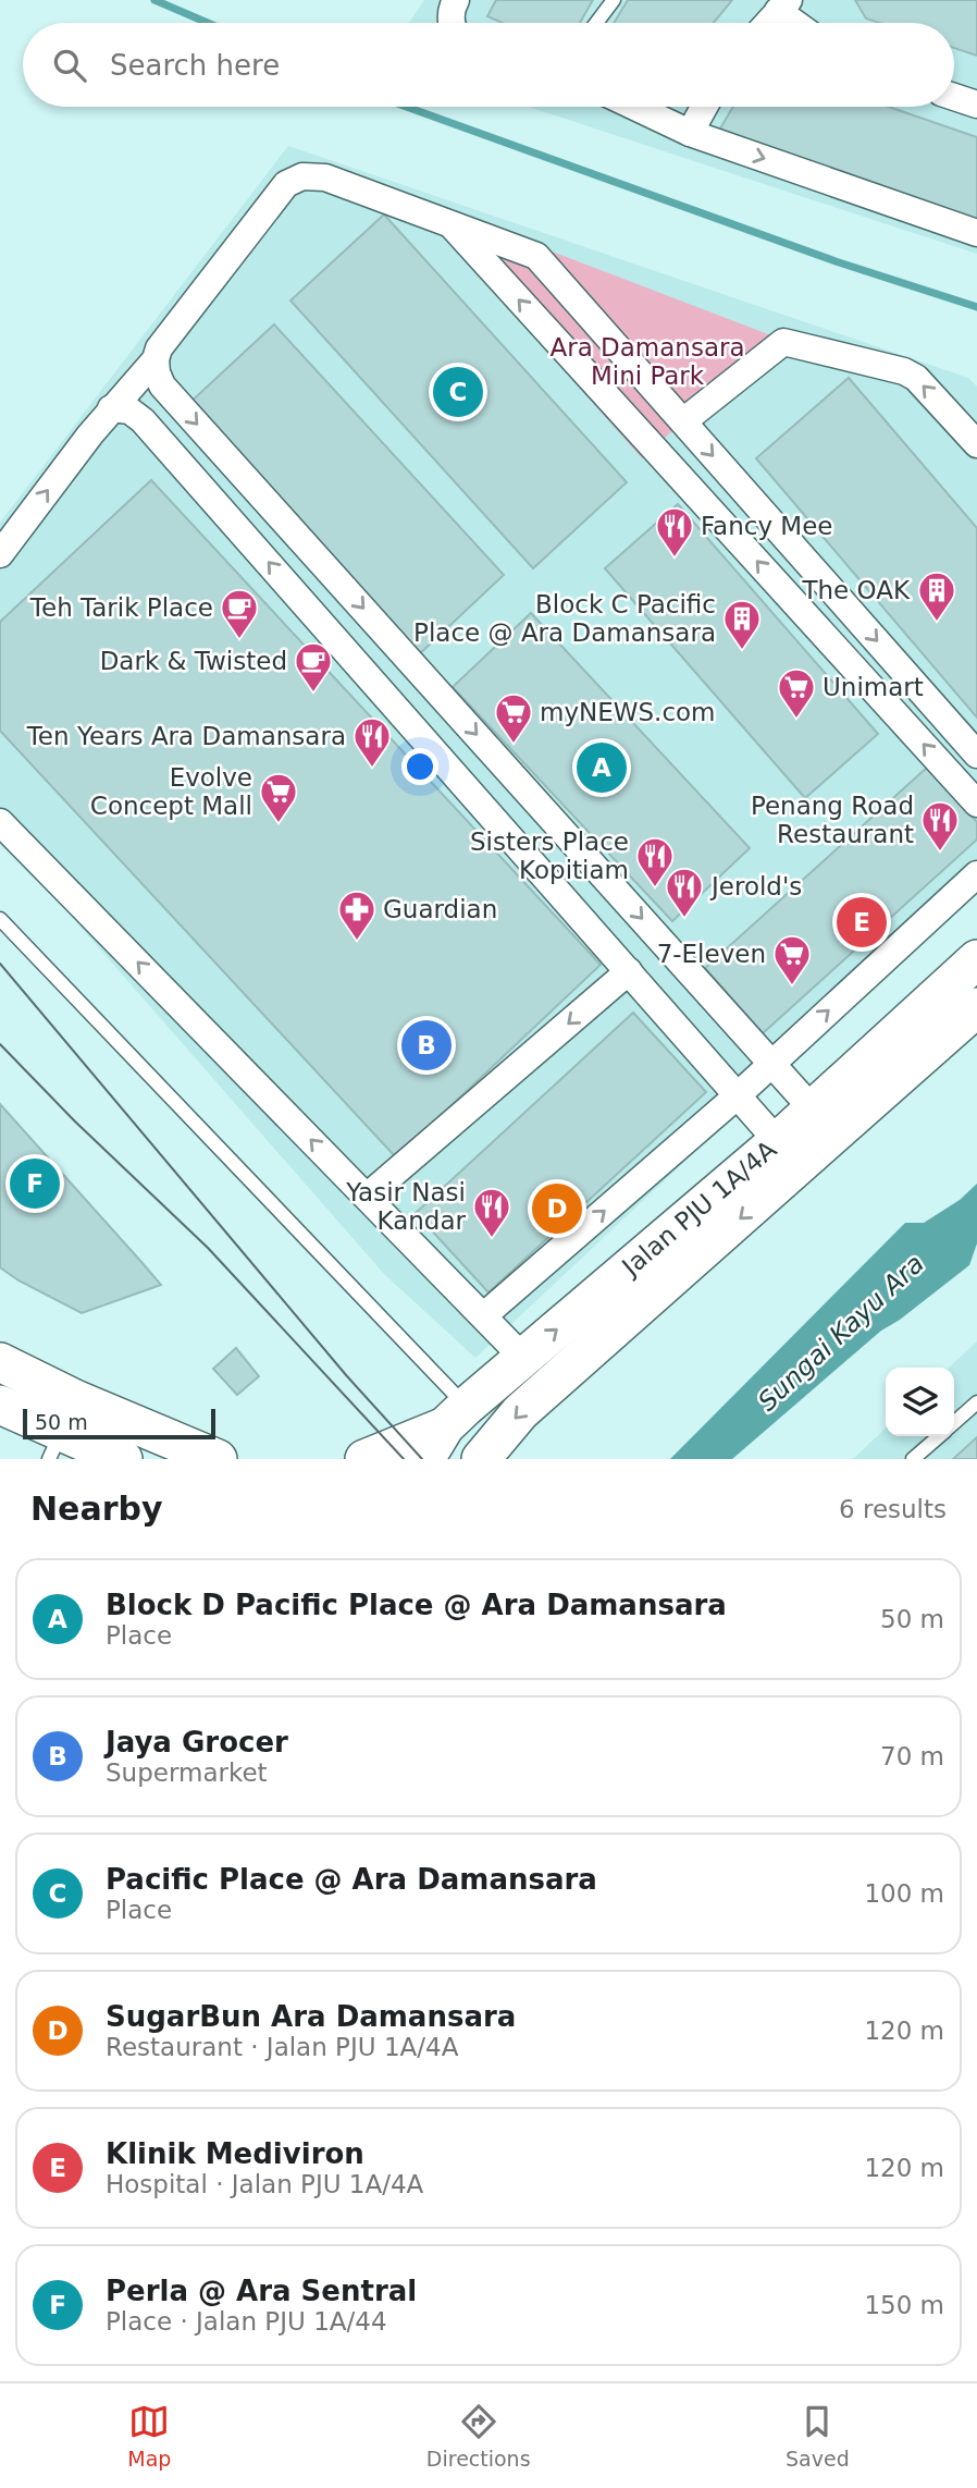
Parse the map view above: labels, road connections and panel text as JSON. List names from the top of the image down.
{
  "streets": {
    "street": ["Jalan PJU 1A/4A"]
  },
  "water": ["Sungai Kayu Ara"],
  "parks": ["Ara Damansara Mini Park"],
  "places": {
    "restaurant": [
      "Fancy Mee",
      "Ten Years Ara Damansara",
      "Penang Road Restaurant",
      "Sisters Place Kopitiam",
      "Jerold's",
      "Yasir Nasi Kandar"
    ],
    "building": ["The OAK", "Block C Pacific Place @ Ara Damansara"],
    "cafe": ["Teh Tarik Place", "Dark & Twisted"],
    "supermarket": [
      "Unimart",
      "myNEWS.com",
      "Evolve Concept Mall",
      "7-Eleven"
    ],
    "pharmacy": ["Guardian"]
  },
  "scale_bar": "50 m",
  "page": {
    "search": "Search here",
    "pins": [
      "C",
      "A",
      "E",
      "B",
      "F",
      "D"
    ],
    "scale": "50 m",
    "heading": ["Nearby", "6 results"],
    "list": [
      {
        "mark": "A",
        "name": "Block D Pacific Place @ Ara Damansara",
        "note": "Place",
        "value": "50 m"
      },
      {
        "mark": "B",
        "name": "Jaya Grocer",
        "note": "Supermarket",
        "value": "70 m"
      },
      {
        "mark": "C",
        "name": "Pacific Place @ Ara Damansara",
        "note": "Place",
        "value": "100 m"
      },
      {
        "mark": "D",
        "name": "SugarBun Ara Damansara",
        "note": "Restaurant · Jalan PJU 1A/4A",
        "value": "120 m"
      },
      {
        "mark": "E",
        "name": "Klinik Mediviron",
        "note": "Hospital · Jalan PJU 1A/4A",
        "value": "120 m"
      },
      {
        "mark": "F",
        "name": "Perla @ Ara Sentral",
        "note": "Place · Jalan PJU 1A/44",
        "value": "150 m"
      }
    ],
    "nav": ["Map", "Directions", "Saved"]
  }
}
